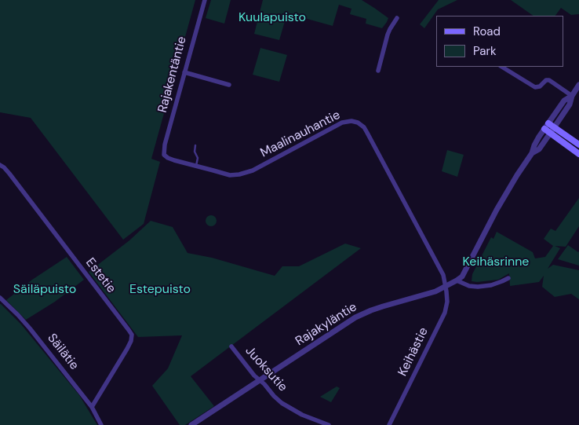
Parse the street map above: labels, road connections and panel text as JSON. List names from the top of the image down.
{
  "streets": {
    "street": [
      "Rajakentäntie",
      "Maalinauhantie",
      "Estetie",
      "Rajakyläntie",
      "Säilätie",
      "Keihästie",
      "Juoksutie"
    ]
  },
  "crossings": [
    ["Rajakentäntie", "Maalinauhantie"],
    ["Maalinauhantie", "Rajakyläntie"],
    ["Maalinauhantie", "Keihästie"],
    ["Estetie", "Säilätie"],
    ["Rajakyläntie", "Keihästie"],
    ["Rajakyläntie", "Juoksutie"]
  ],
  "parks": [
    "Kuulapuisto",
    "Keihäsrinne",
    "Säiläpuisto",
    "Estepuisto"
  ],
  "legend": ["Road", "Park"]
}
